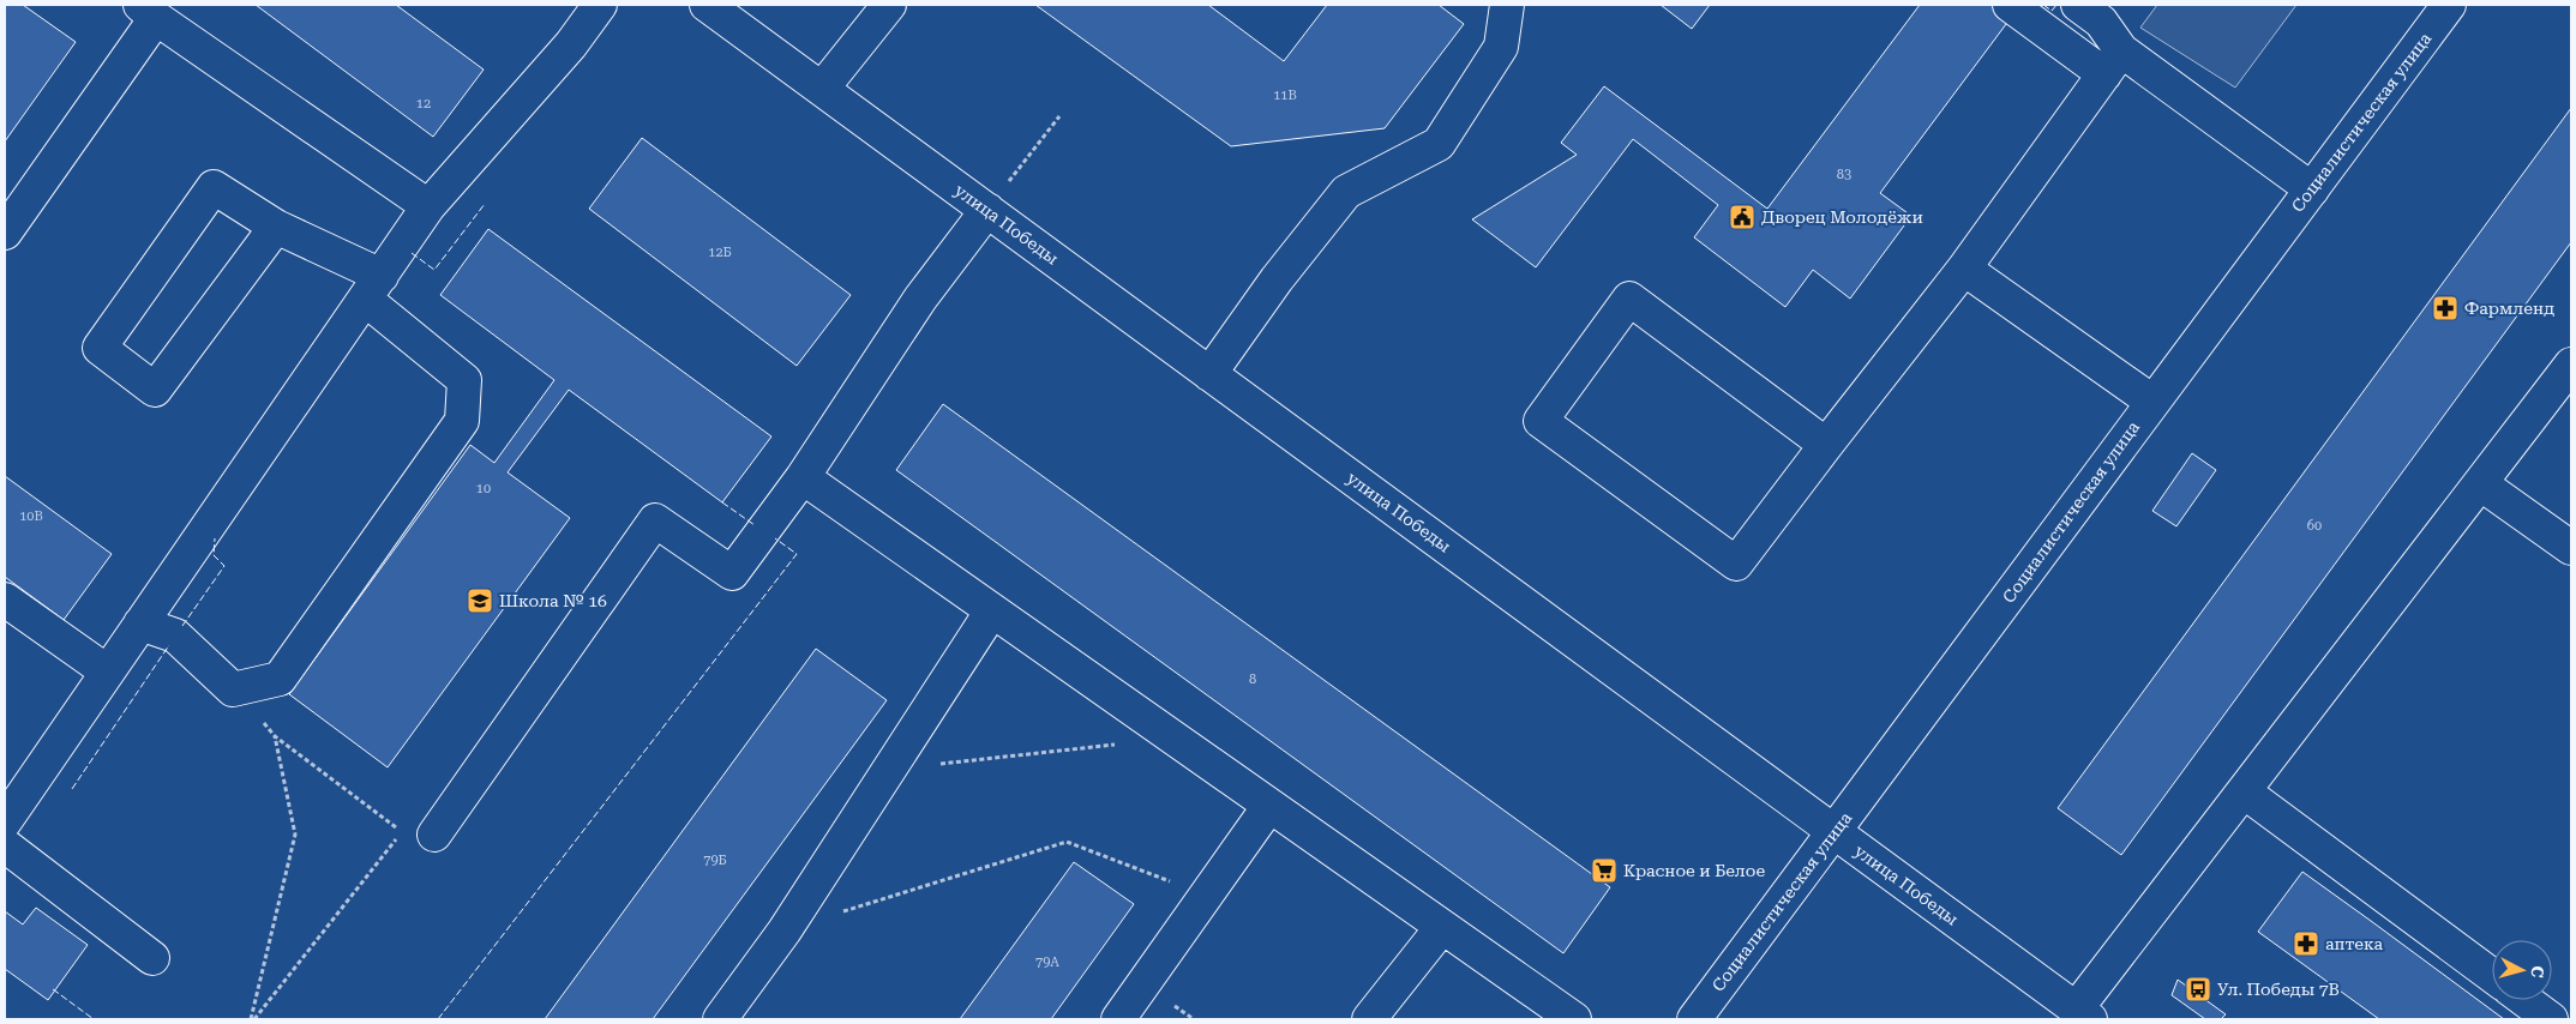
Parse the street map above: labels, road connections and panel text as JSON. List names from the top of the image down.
{
  "streets": {
    "street": ["Социалистическая улица", "улица Победы"]
  },
  "crossings": [
    ["Социалистическая улица", "улица Победы"]
  ],
  "places": {
    "public building": ["Дворец Молодёжи"],
    "pharmacy": ["Фармленд", "аптека"],
    "school or university": ["Школа № 16"],
    "supermarket": ["Красное и Белое"],
    "bus stop": ["Ул. Победы 7В"]
  },
  "house_numbers": [
    "11В",
    "12",
    "83",
    "12Б",
    "10",
    "10В",
    "60",
    "8",
    "79Б",
    "79А"
  ],
  "north": "right"
}
